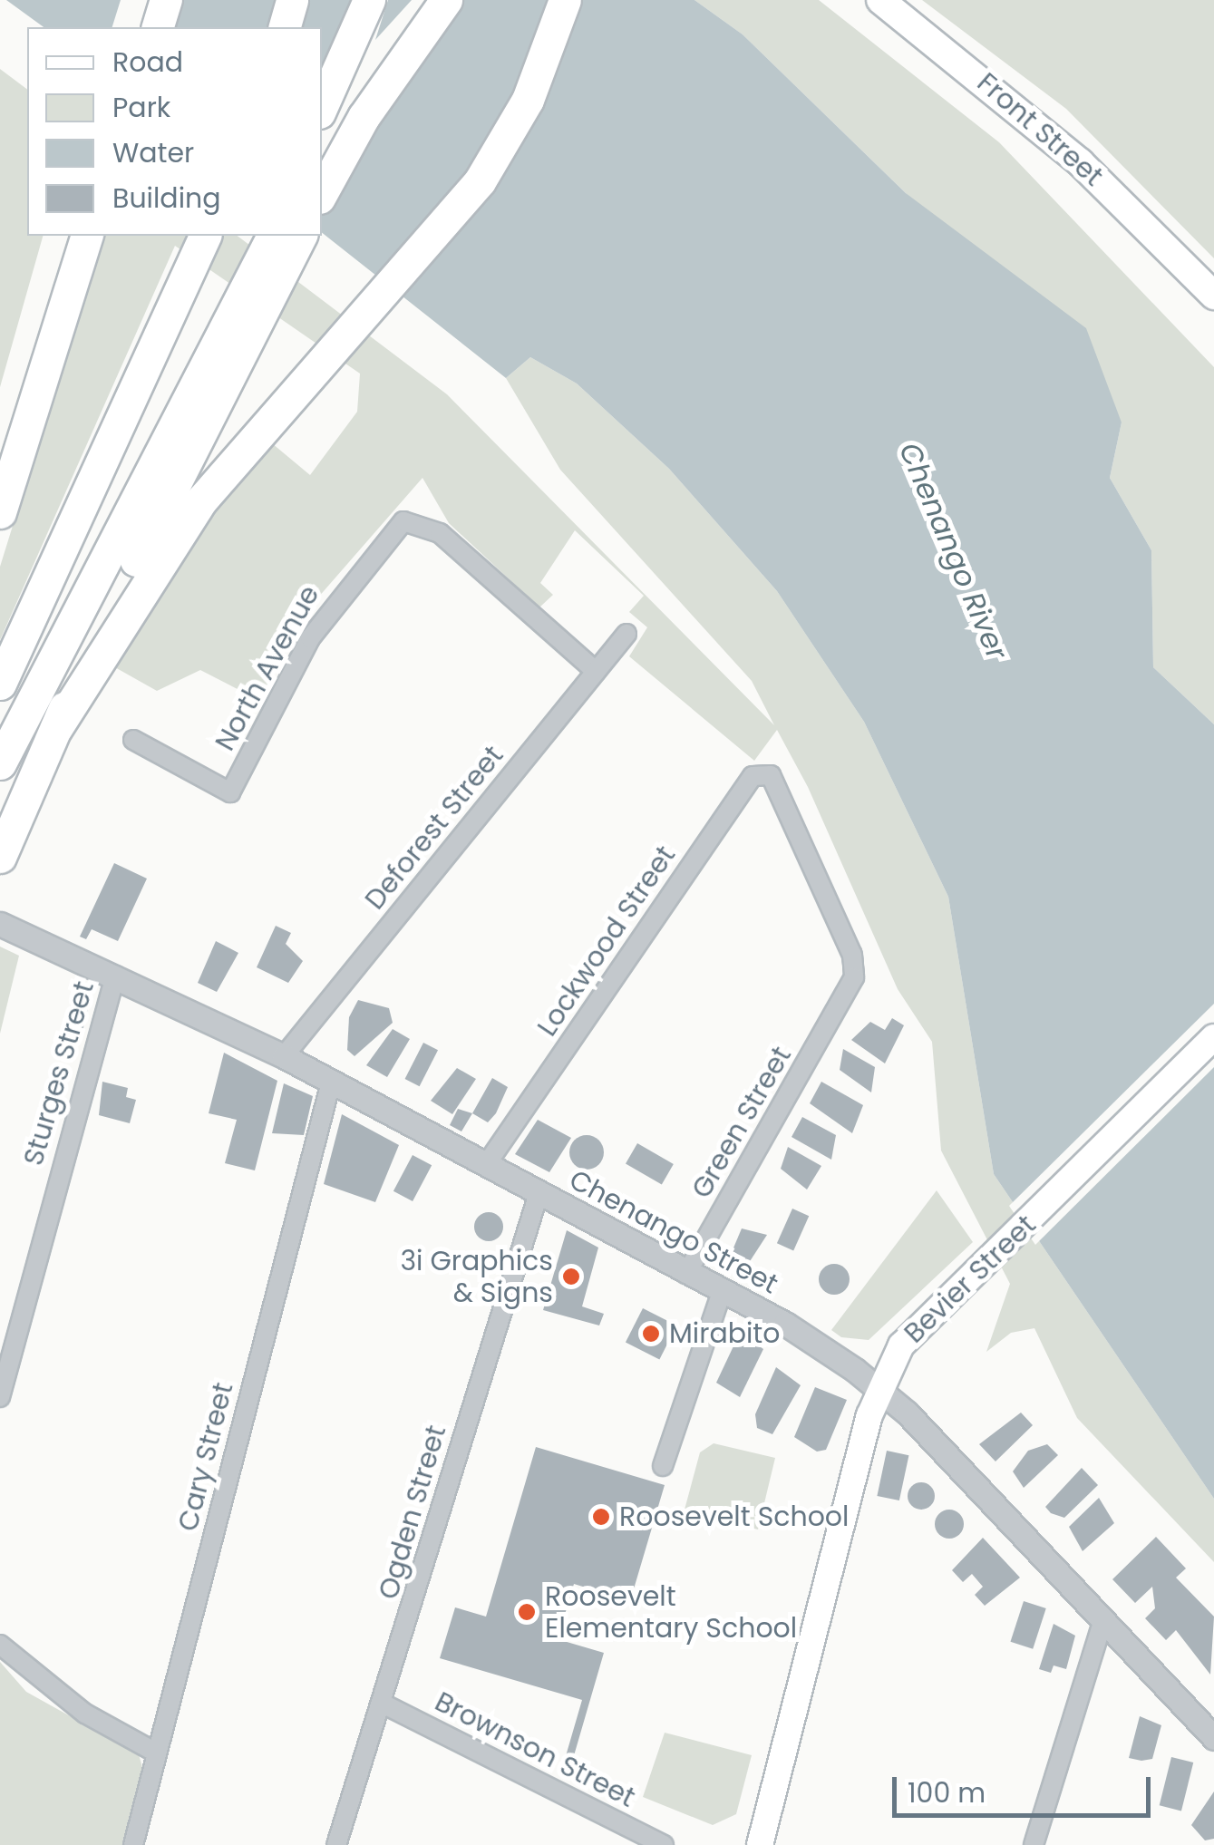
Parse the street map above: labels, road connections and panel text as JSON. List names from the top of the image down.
{
  "streets": {
    "main road": ["Front Street", "Bevier Street"],
    "street": [
      "North Avenue",
      "Deforest Street",
      "Lockwood Street",
      "Sturges Street",
      "Green Street",
      "Chenango Street",
      "Cary Street",
      "Ogden Street",
      "Brownson Street"
    ]
  },
  "crossings": [
    ["North Avenue", "Deforest Street"],
    ["Deforest Street", "Chenango Street"],
    ["Lockwood Street", "Green Street"],
    ["Lockwood Street", "Chenango Street"],
    ["Sturges Street", "Chenango Street"],
    ["Green Street", "Chenango Street"],
    ["Chenango Street", "Bevier Street"],
    ["Chenango Street", "Cary Street"],
    ["Chenango Street", "Ogden Street"],
    ["Ogden Street", "Brownson Street"]
  ],
  "water": ["Chenango River"],
  "places": [
    "3i Graphics & Signs",
    "Mirabito",
    "Roosevelt School",
    "Roosevelt Elementary School"
  ],
  "legend": [
    "Road",
    "Park",
    "Water",
    "Building"
  ],
  "scale_bar": "100 m"
}
